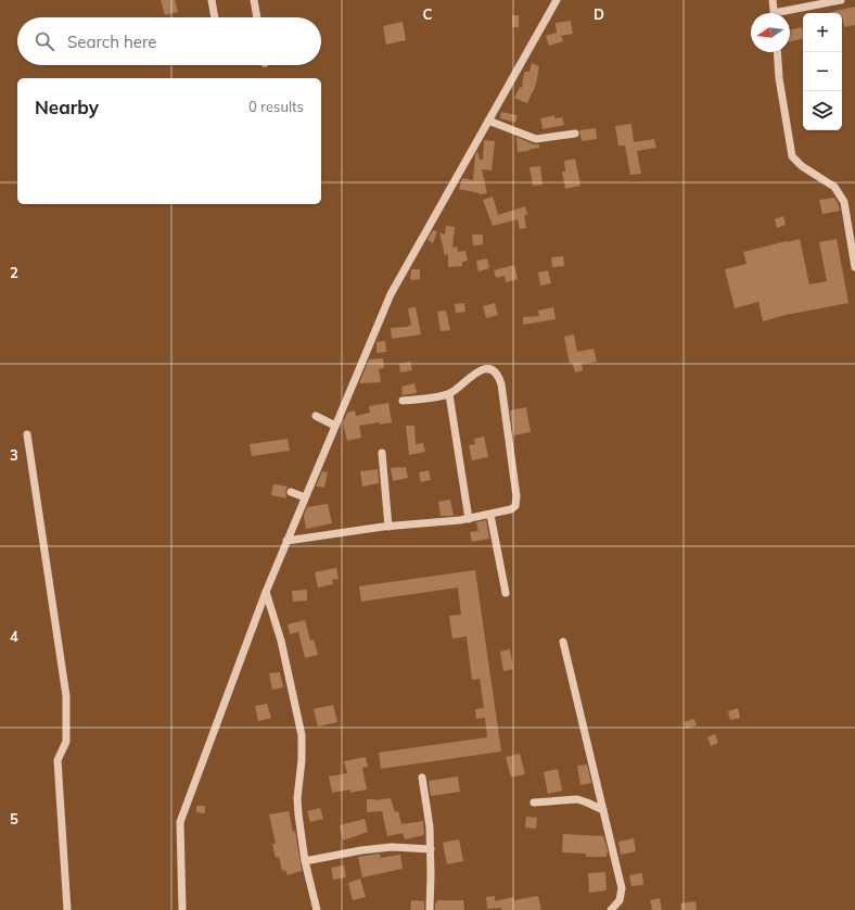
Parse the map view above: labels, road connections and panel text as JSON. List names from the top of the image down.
{
  "north": "left",
  "page": {
    "map_buttons": ["+", "−"],
    "search": "Search here",
    "heading": ["Nearby", "0 results"]
  },
  "grid": {
    "columns": ["C", "D"],
    "rows": [
      "2",
      "3",
      "4",
      "5"
    ]
  }
}
